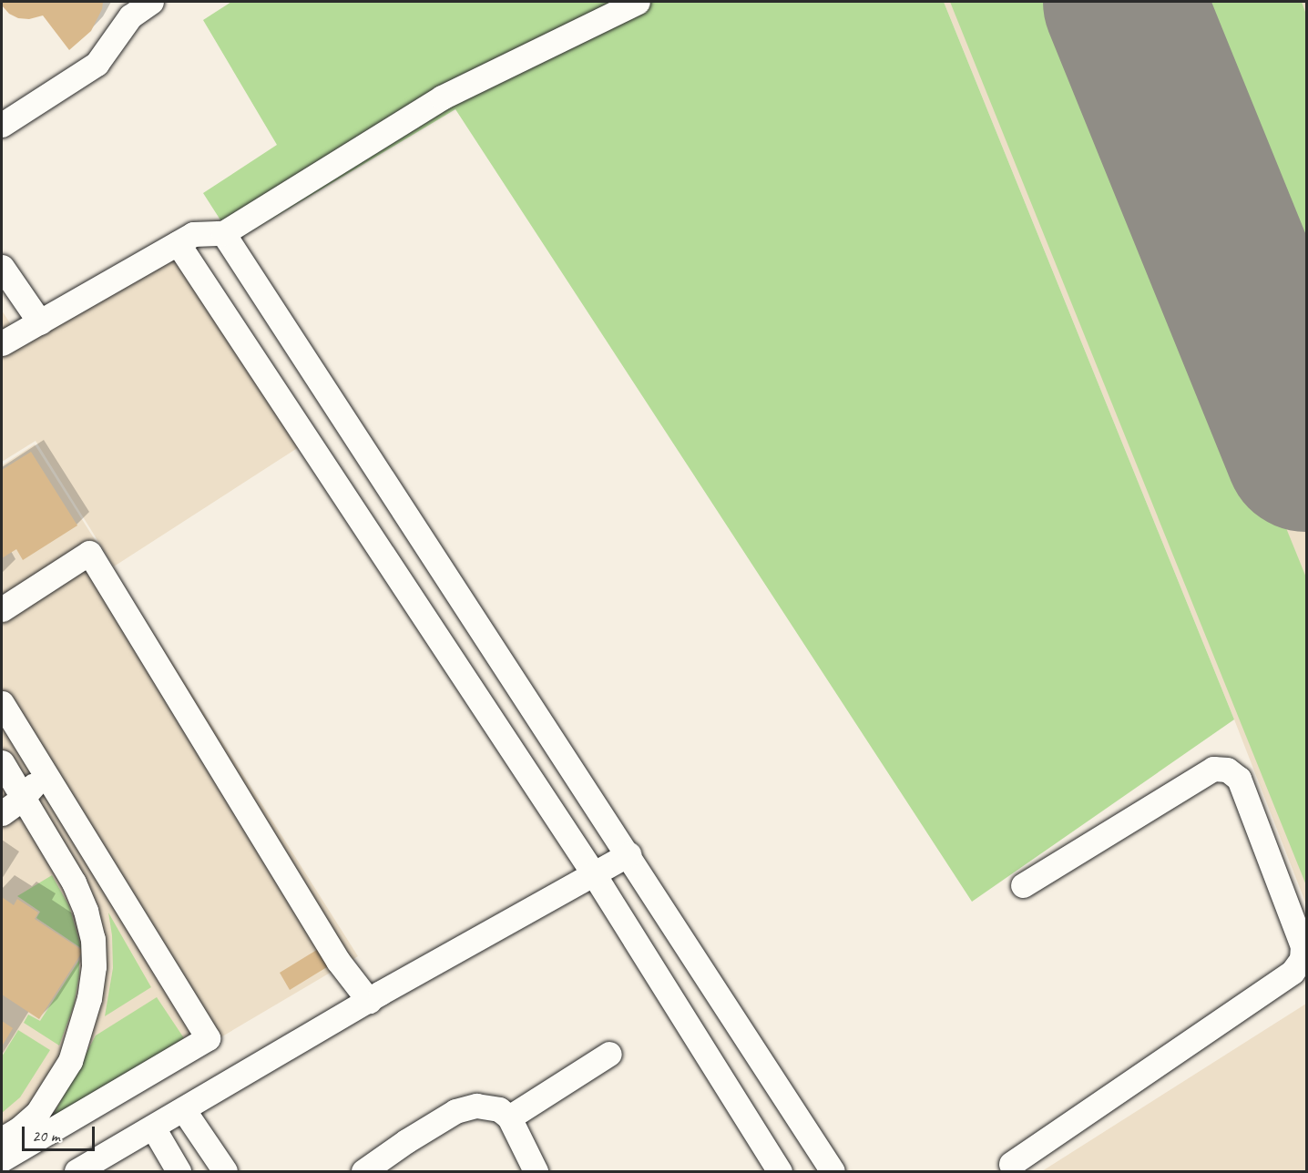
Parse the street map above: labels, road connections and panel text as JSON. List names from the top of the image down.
{
  "scale_bar": "20 m"
}
